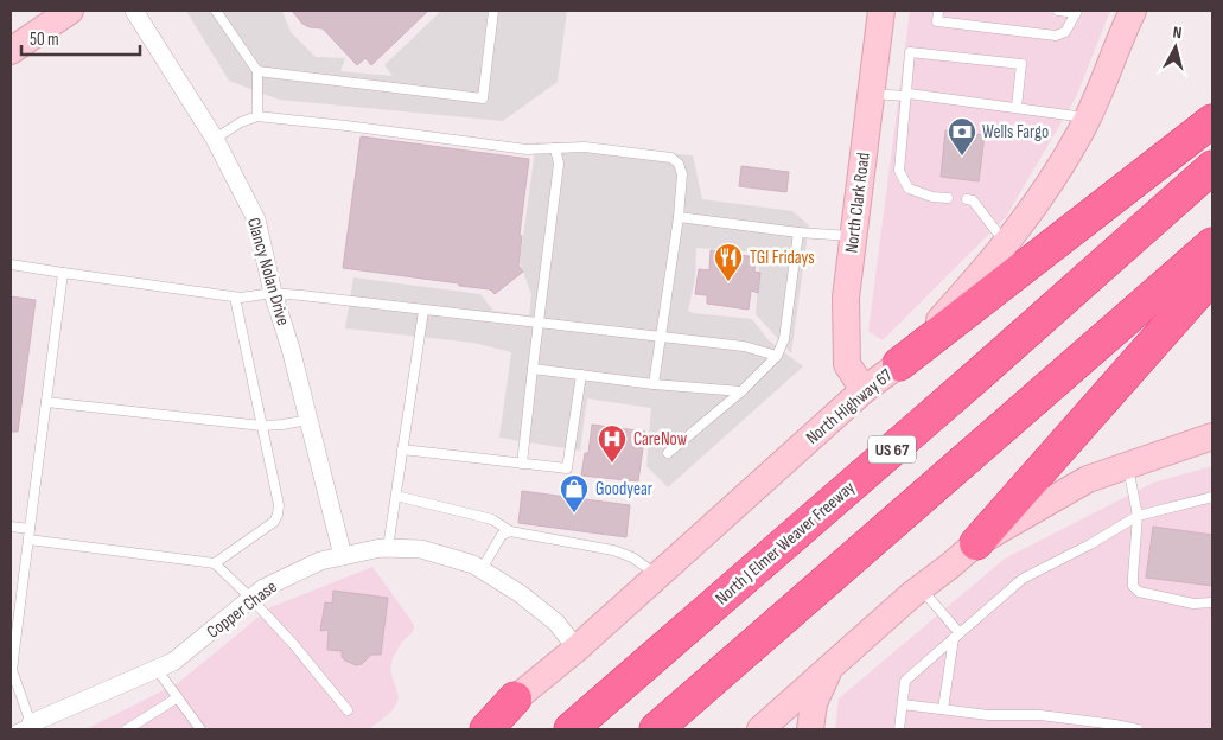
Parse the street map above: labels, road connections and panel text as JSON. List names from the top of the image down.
{
  "streets": {
    "highway": ["US 67", "North J Elmer Weaver Freeway"],
    "main road": ["North Clark Road", "North Highway 67"],
    "street": ["Clancy Nolan Drive", "Copper Chase"]
  },
  "crossings": [
    ["North Clark Road", "North Highway 67"],
    ["Clancy Nolan Drive", "Copper Chase"],
    ["North Highway 67", "Copper Chase"]
  ],
  "places": {
    "bank": ["Wells Fargo"],
    "restaurant": ["TGI Fridays"],
    "hospital": ["CareNow"],
    "shop": ["Goodyear"]
  },
  "scale_bar": "50 m",
  "north": "top"
}
